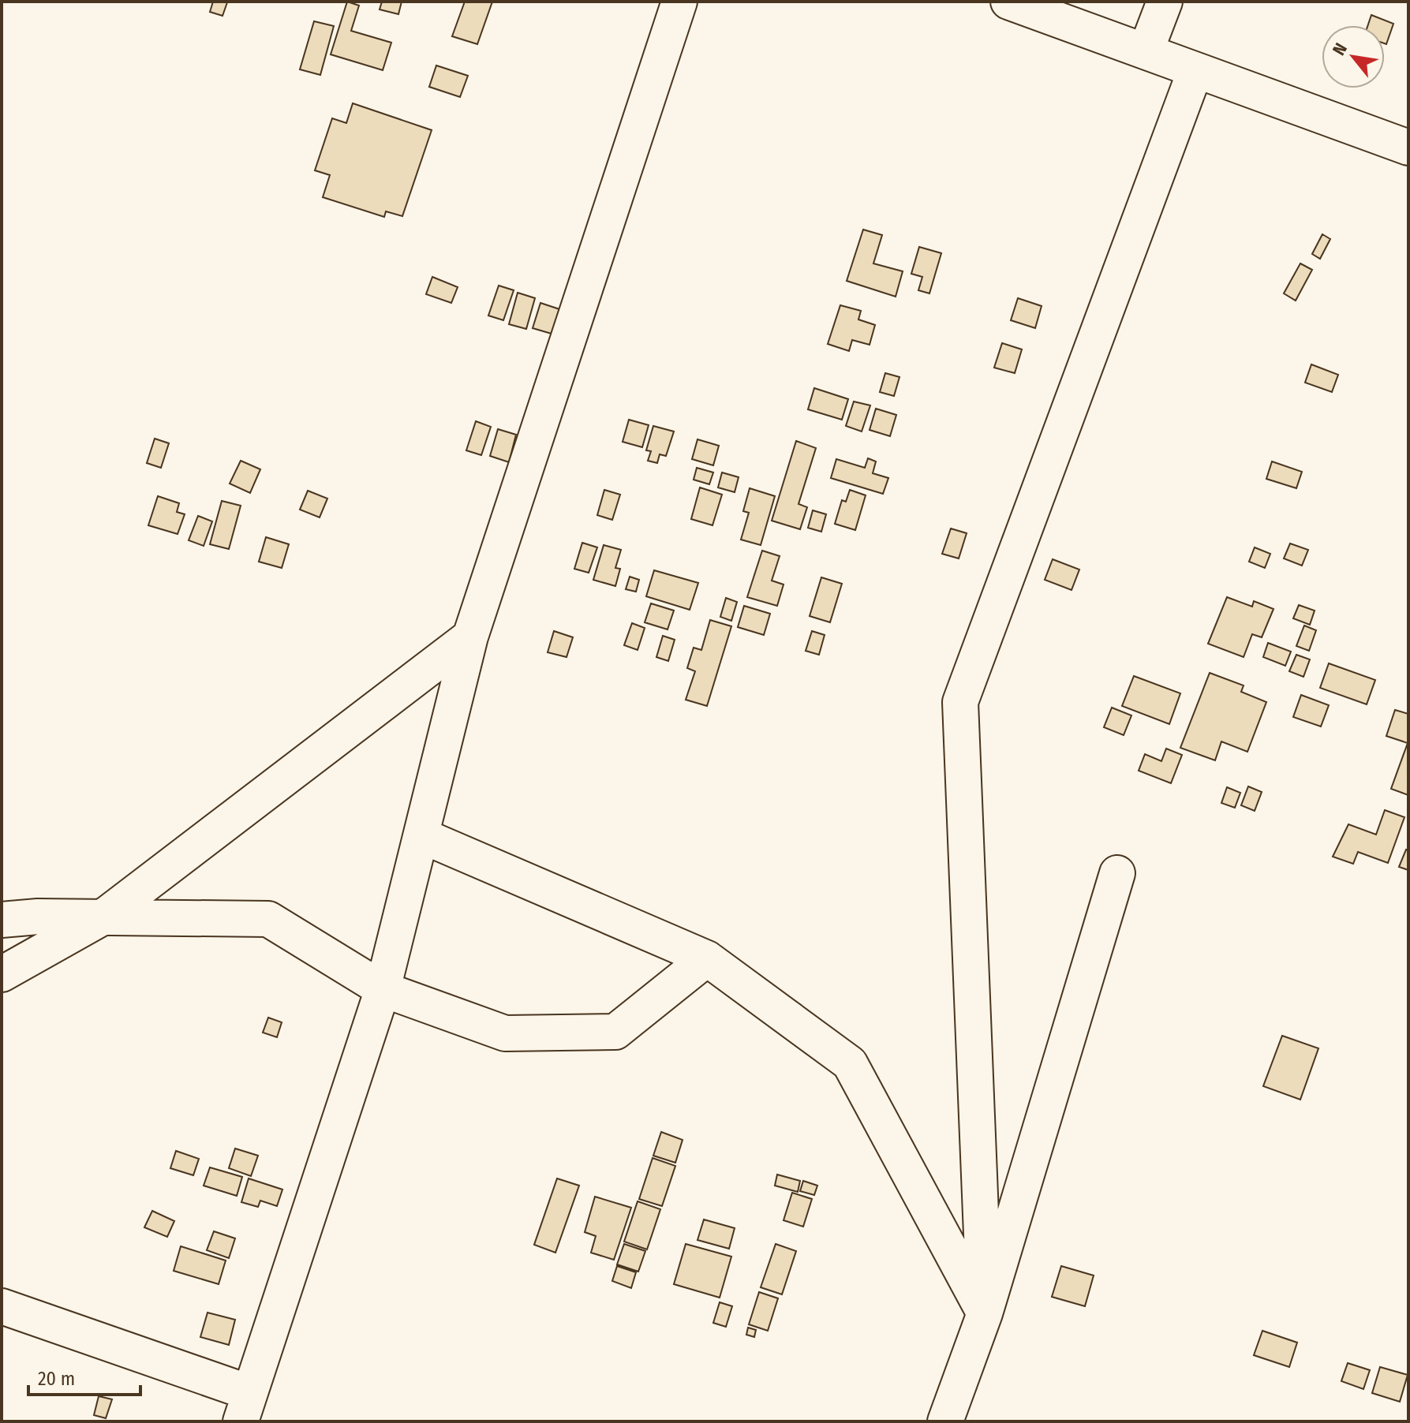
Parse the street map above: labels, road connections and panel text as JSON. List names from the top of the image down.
{
  "scale_bar": "20 m",
  "north": "top left"
}
